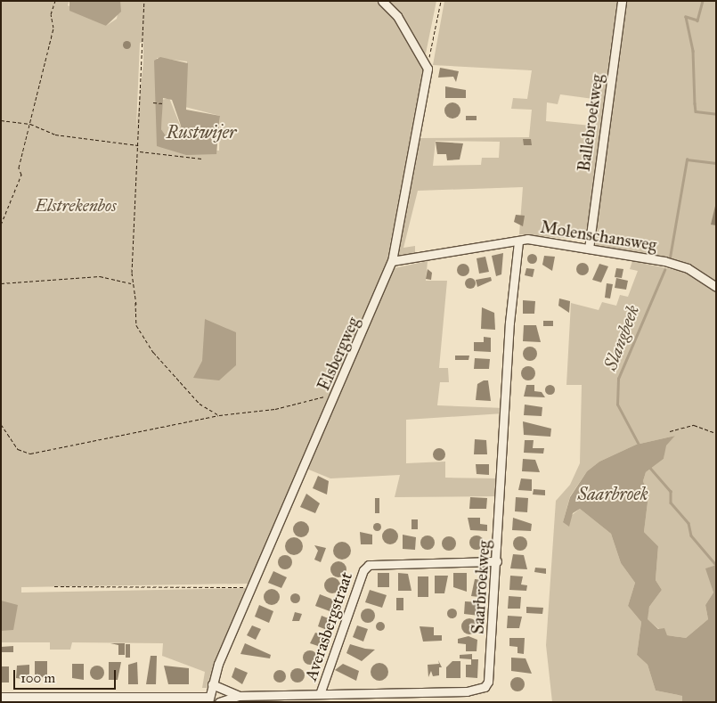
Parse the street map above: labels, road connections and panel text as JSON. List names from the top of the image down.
{
  "streets": {
    "street": [
      "Ballebroekweg",
      "Molenschansweg",
      "Elsbergweg",
      "Saarbroekweg",
      "Averasbergstraat"
    ]
  },
  "crossings": [
    ["Ballebroekweg", "Molenschansweg"],
    ["Molenschansweg", "Elsbergweg"],
    ["Molenschansweg", "Saarbroekweg"],
    ["Elsbergweg", "Saarbroekweg"],
    ["Saarbroekweg", "Averasbergstraat"]
  ],
  "water": ["Rustwijer", "Slangbeek", "Saarbroek"],
  "parks": ["Elstrekenbos"],
  "scale_bar": "100 m"
}
